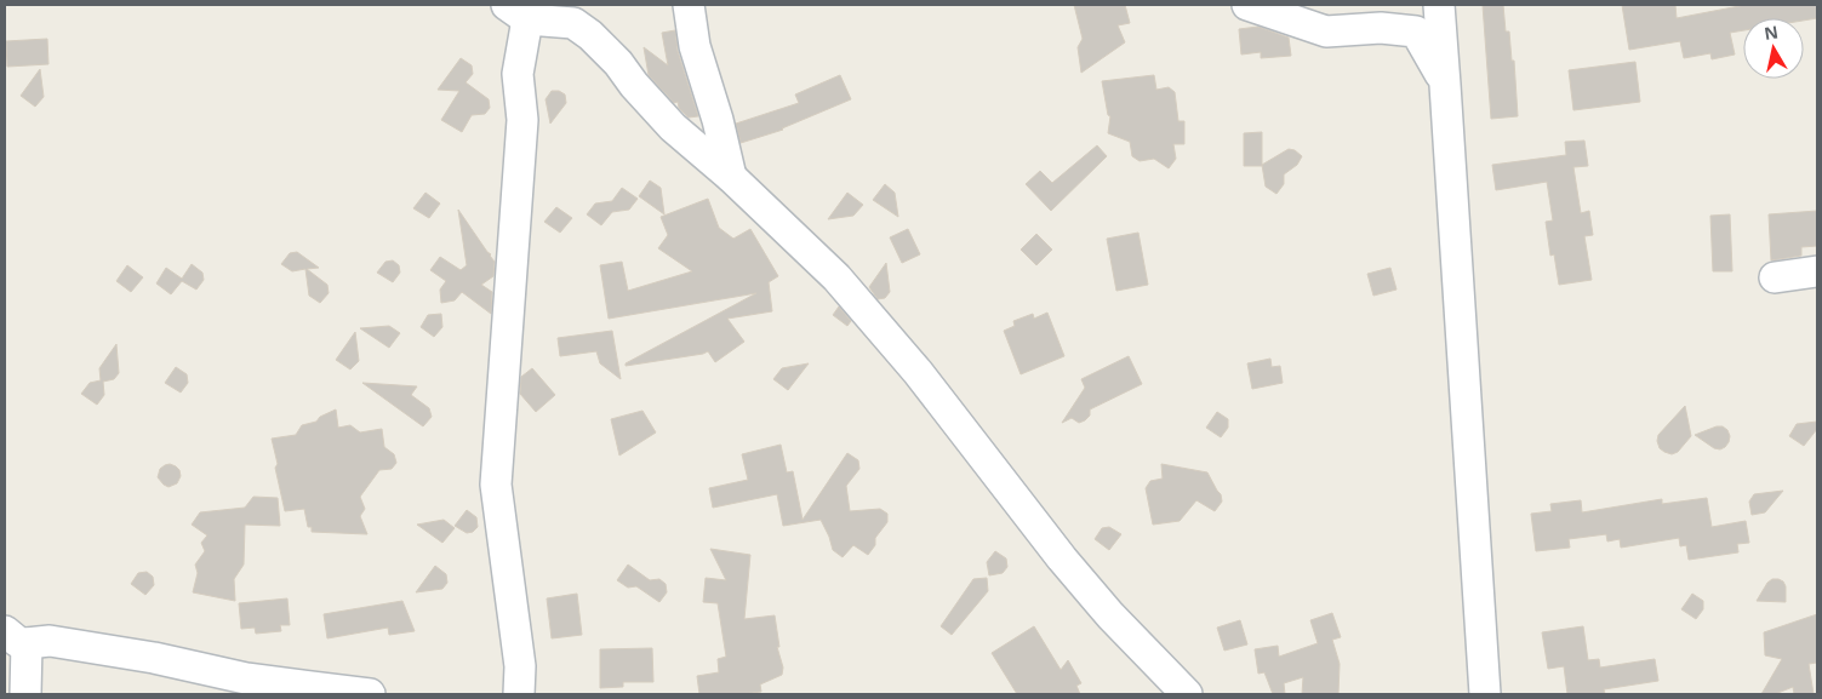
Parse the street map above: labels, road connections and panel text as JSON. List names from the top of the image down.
{
  "north": "top"
}
